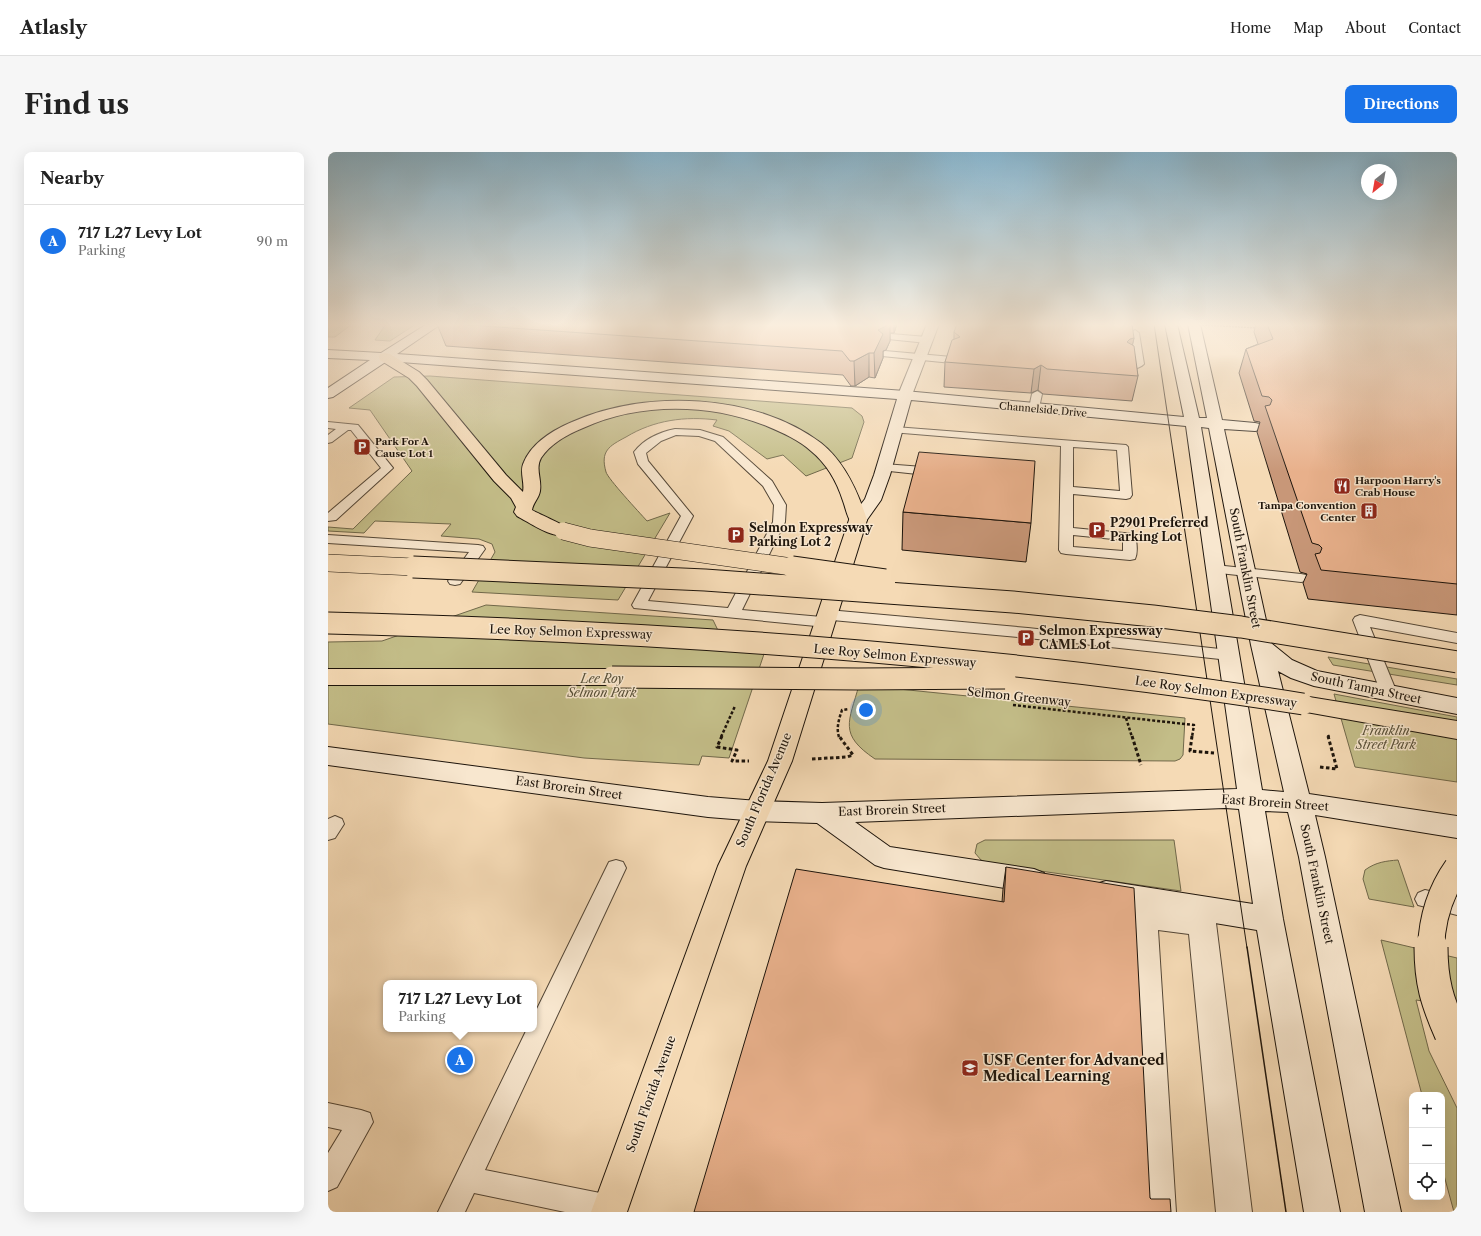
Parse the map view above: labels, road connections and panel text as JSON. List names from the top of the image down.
{
  "streets": {
    "main road": [
      "Channelside Drive",
      "South Franklin Street",
      "Lee Roy Selmon Expressway",
      "South Tampa Street",
      "East Brorein Street",
      "South Florida Avenue"
    ],
    "path": ["Selmon Greenway"]
  },
  "crossings": [
    ["Channelside Drive", "South Franklin Street"],
    ["Channelside Drive", "South Florida Avenue"],
    ["South Franklin Street", "South Tampa Street"],
    ["South Franklin Street", "East Brorein Street"],
    ["East Brorein Street", "South Florida Avenue"]
  ],
  "parks": ["Lee Roy Selmon Park", "Franklin Street Park"],
  "places": {
    "parking": [
      "Park For A Cause Lot 1",
      "P2901 Preferred Parking Lot",
      "Selmon Expressway Parking Lot 2",
      "Selmon Expressway CAMLS Lot"
    ],
    "restaurant": ["Harpoon Harry's Crab House"],
    "building": ["Tampa Convention Center"],
    "school or university": ["USF Center for Advanced Medical Learning"]
  },
  "north": "bottom left",
  "page": {
    "header": "Atlasly",
    "nav": [
      "Home",
      "Map",
      "About",
      "Contact"
    ],
    "buttons": "Directions",
    "title": "Find us",
    "heading": "Nearby",
    "list": [
      {
        "mark": "A",
        "name": "717 L27 Levy Lot",
        "note": "Parking",
        "value": "90 m"
      }
    ],
    "popup": ["717 L27 Levy Lot", "Parking"],
    "pins": "A",
    "map_buttons": ["+", "−"]
  }
}
